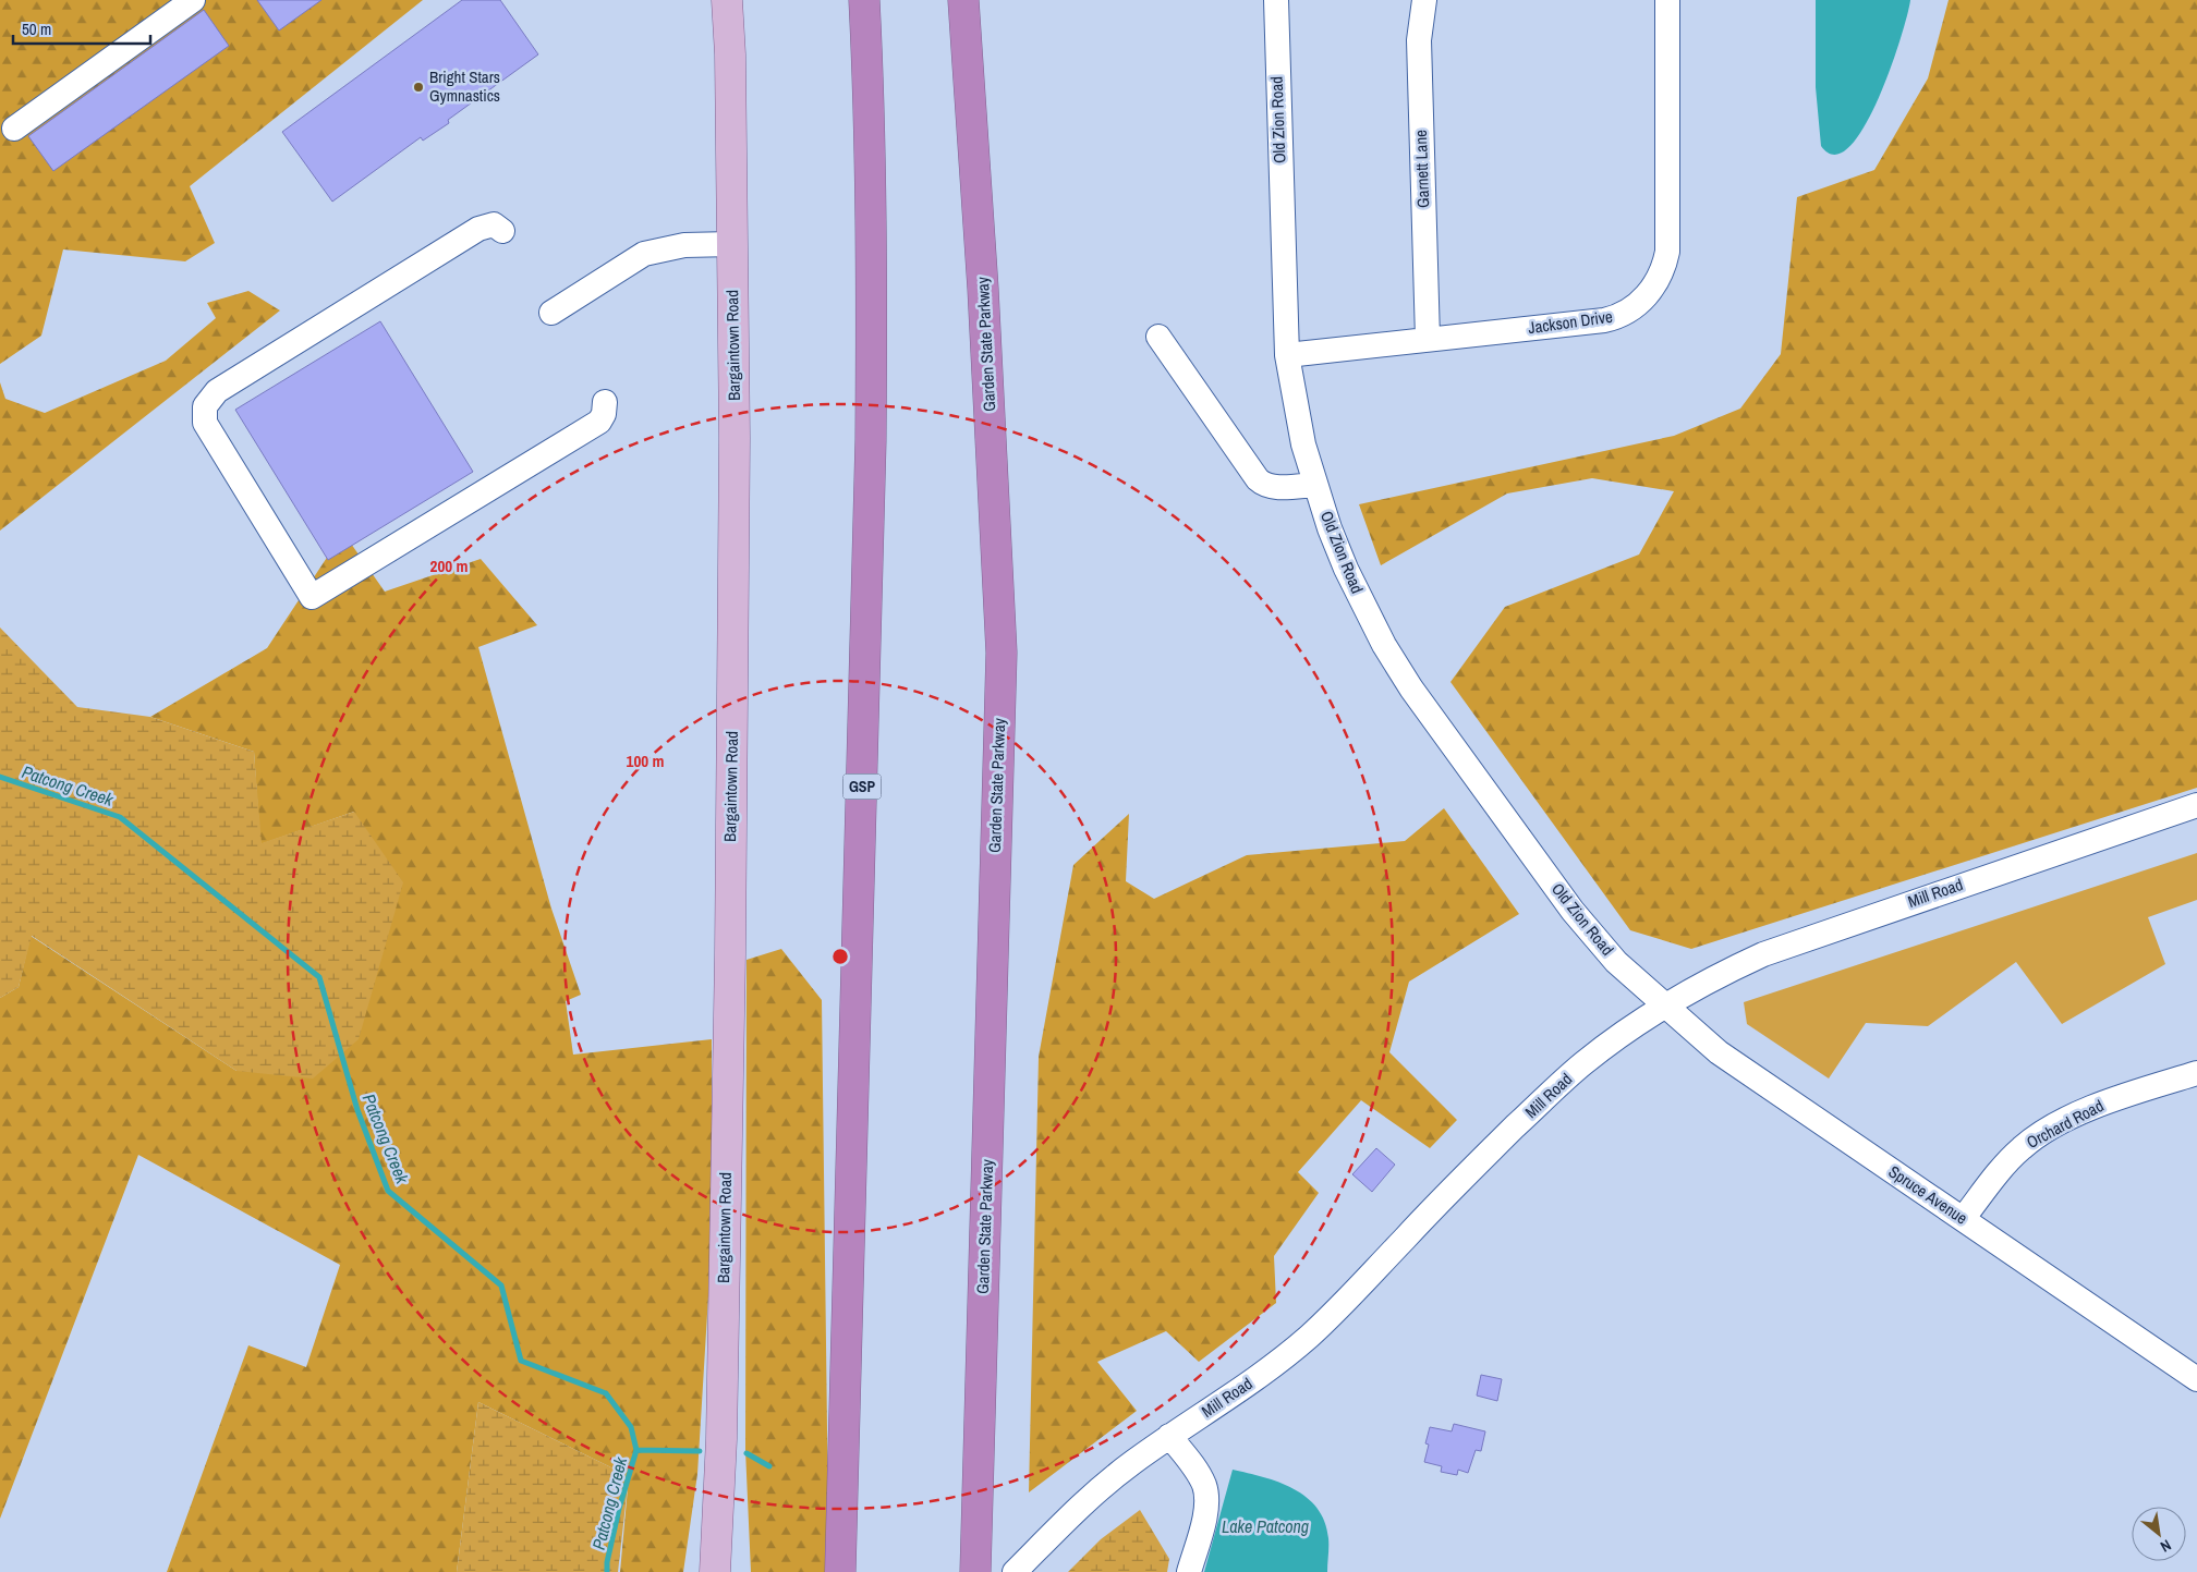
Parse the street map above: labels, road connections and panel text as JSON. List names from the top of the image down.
{
  "streets": {
    "highway": ["Garden State Parkway", "GSP"],
    "main road": ["Bargaintown Road"],
    "street": [
      "Old Zion Road",
      "Garnett Lane",
      "Jackson Drive",
      "Mill Road",
      "Orchard Road",
      "Spruce Avenue"
    ]
  },
  "crossings": [
    ["Old Zion Road", "Jackson Drive"],
    ["Old Zion Road", "Mill Road"],
    ["Old Zion Road", "Spruce Avenue"],
    ["Garnett Lane", "Jackson Drive"],
    ["Mill Road", "Spruce Avenue"],
    ["Orchard Road", "Spruce Avenue"]
  ],
  "water": ["Patcong Creek", "Lake Patcong"],
  "places": ["Bright Stars Gymnastics"],
  "scale_bar": "50 m",
  "north": "bottom right",
  "rings": ["200 m", "100 m"]
}
